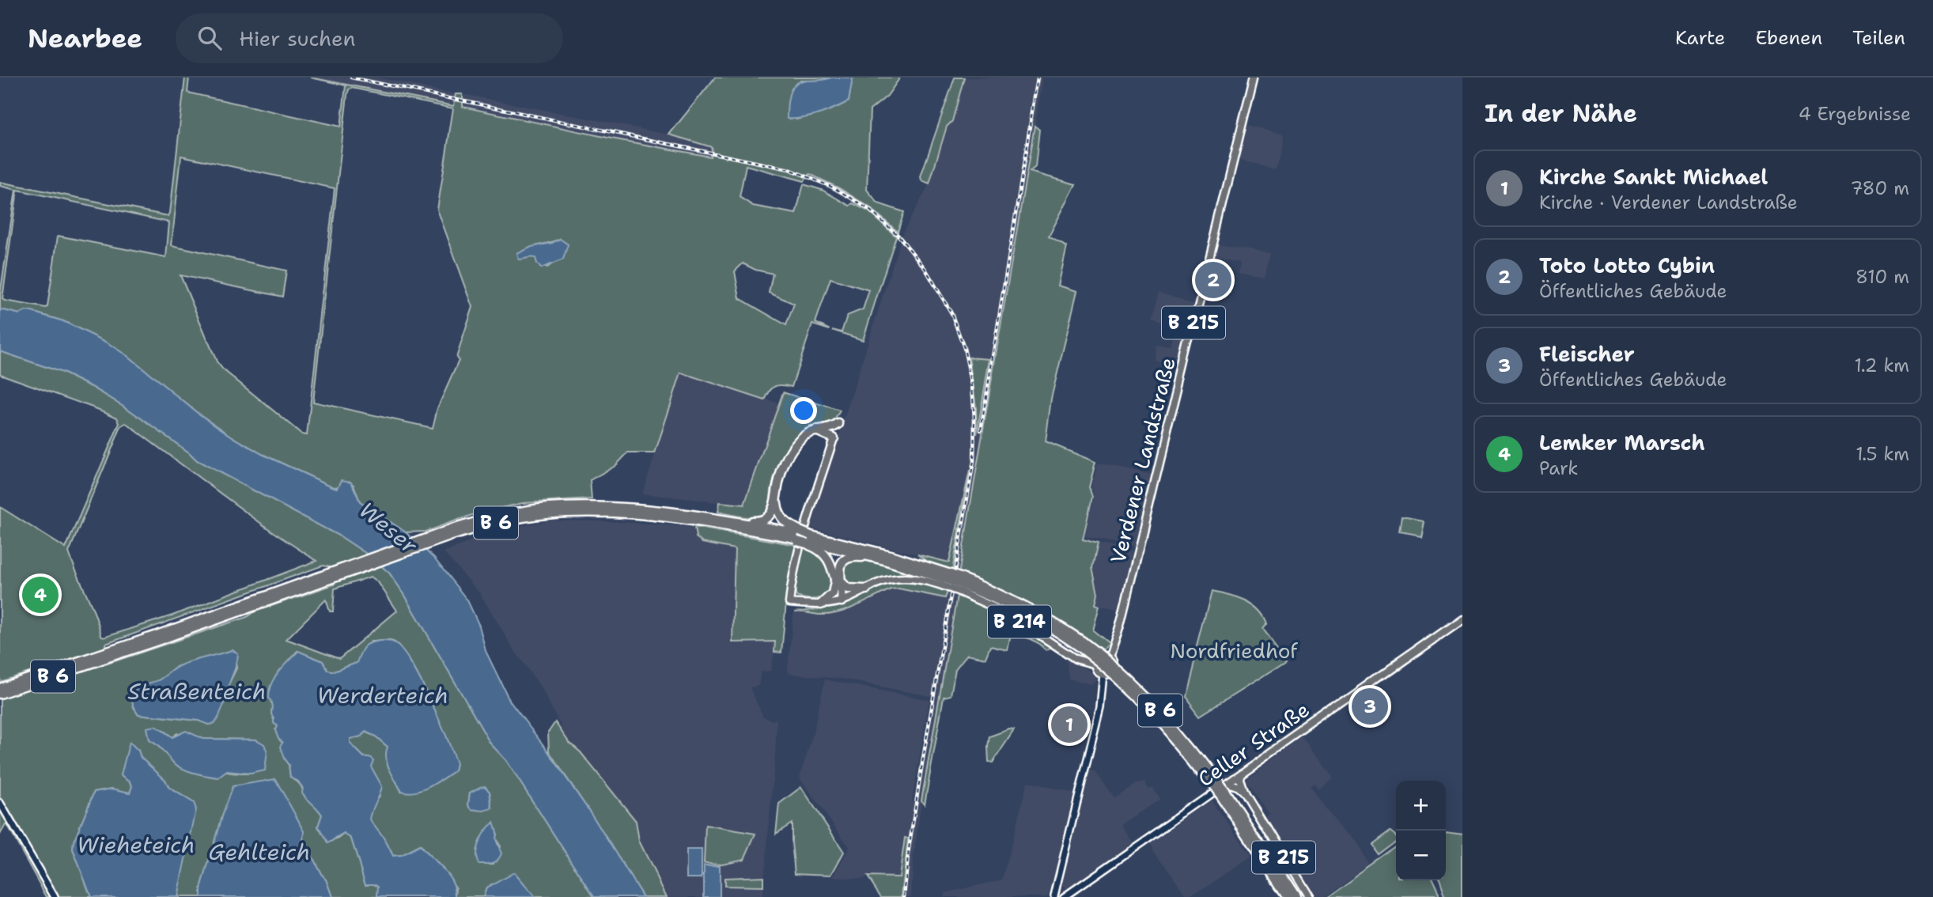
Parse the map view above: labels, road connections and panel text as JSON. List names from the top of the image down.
{
  "streets": {
    "highway": ["B 6", "B 214"],
    "main road": ["B 215", "Verdener Landstraße", "Celler Straße"]
  },
  "crossings": [
    ["B 215", "Celler Straße"],
    ["Verdener Landstraße", "B 214"],
    ["B 6", "B 214"]
  ],
  "water": [
    "Weser",
    "Straßenteich",
    "Werderteich",
    "Wieheteich",
    "Gehlteich"
  ],
  "parks": ["Nordfriedhof"],
  "page": {
    "header": "Nearbee",
    "search": "Hier suchen",
    "nav": ["Karte", "Ebenen", "Teilen"],
    "heading": ["In der Nähe", "4 Ergebnisse"],
    "list": [
      {
        "mark": "1",
        "name": "Kirche Sankt Michael",
        "note": "Kirche · Verdener Landstraße",
        "value": "780 m"
      },
      {
        "mark": "2",
        "name": "Toto Lotto Cybin",
        "note": "Öffentliches Gebäude",
        "value": "810 m"
      },
      {
        "mark": "3",
        "name": "Fleischer",
        "note": "Öffentliches Gebäude",
        "value": "1.2 km"
      },
      {
        "mark": "4",
        "name": "Lemker Marsch",
        "note": "Park",
        "value": "1.5 km"
      }
    ],
    "pins": [
      "2",
      "4",
      "3",
      "1"
    ],
    "map_buttons": ["+", "−"]
  }
}
